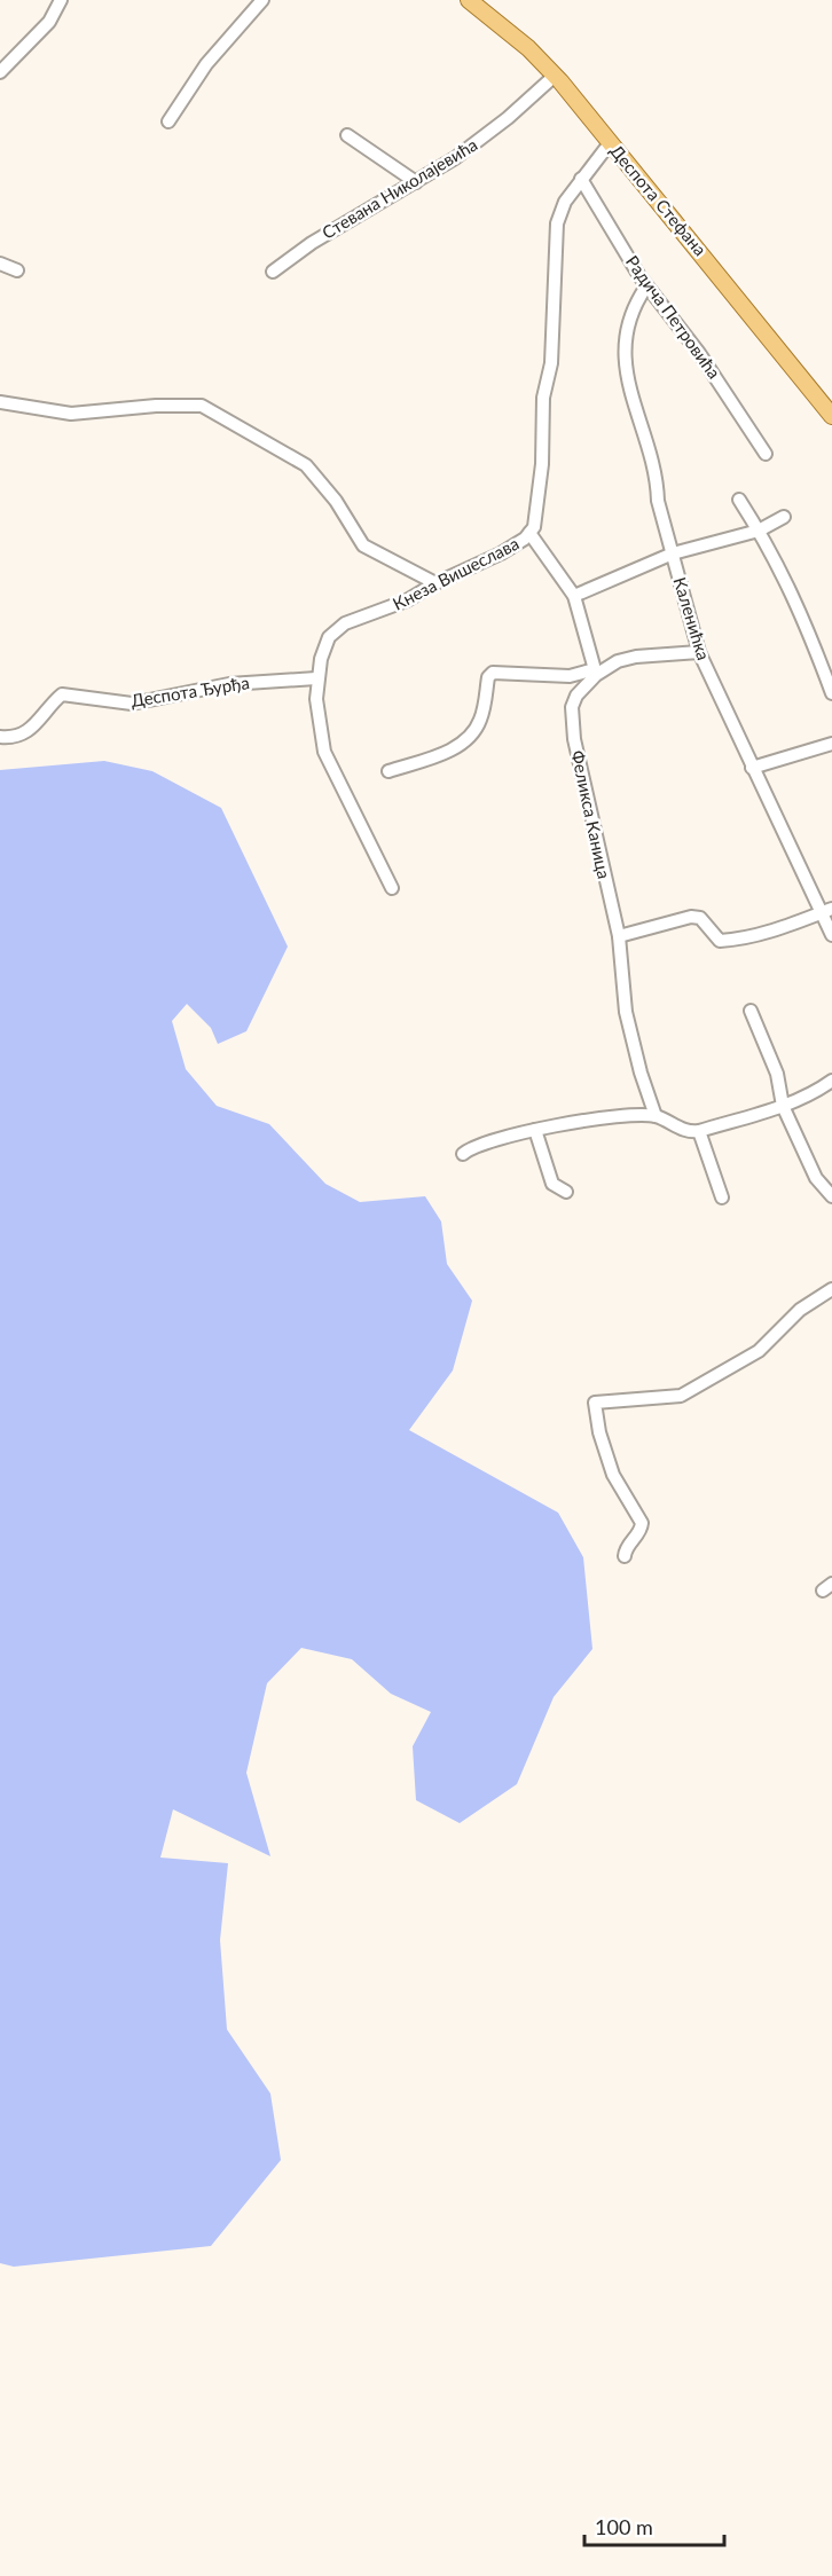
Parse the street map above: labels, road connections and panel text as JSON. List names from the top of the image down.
{
  "streets": {
    "main road": ["Деспота Стефана"],
    "street": [
      "Стевана Николајевића",
      "Радича Петровића",
      "Кнеза Вишеслава",
      "Каленићка",
      "Деспота Ђурђа",
      "Феликса Каница"
    ]
  },
  "crossings": [
    ["Стевана Николајевића", "Деспота Стефана"],
    ["Деспота Стефана", "Кнеза Вишеслава"],
    ["Радича Петровића", "Кнеза Вишеслава"],
    ["Радича Петровића", "Каленићка"],
    ["Кнеза Вишеслава", "Деспота Ђурђа"]
  ],
  "scale_bar": "100 m"
}
